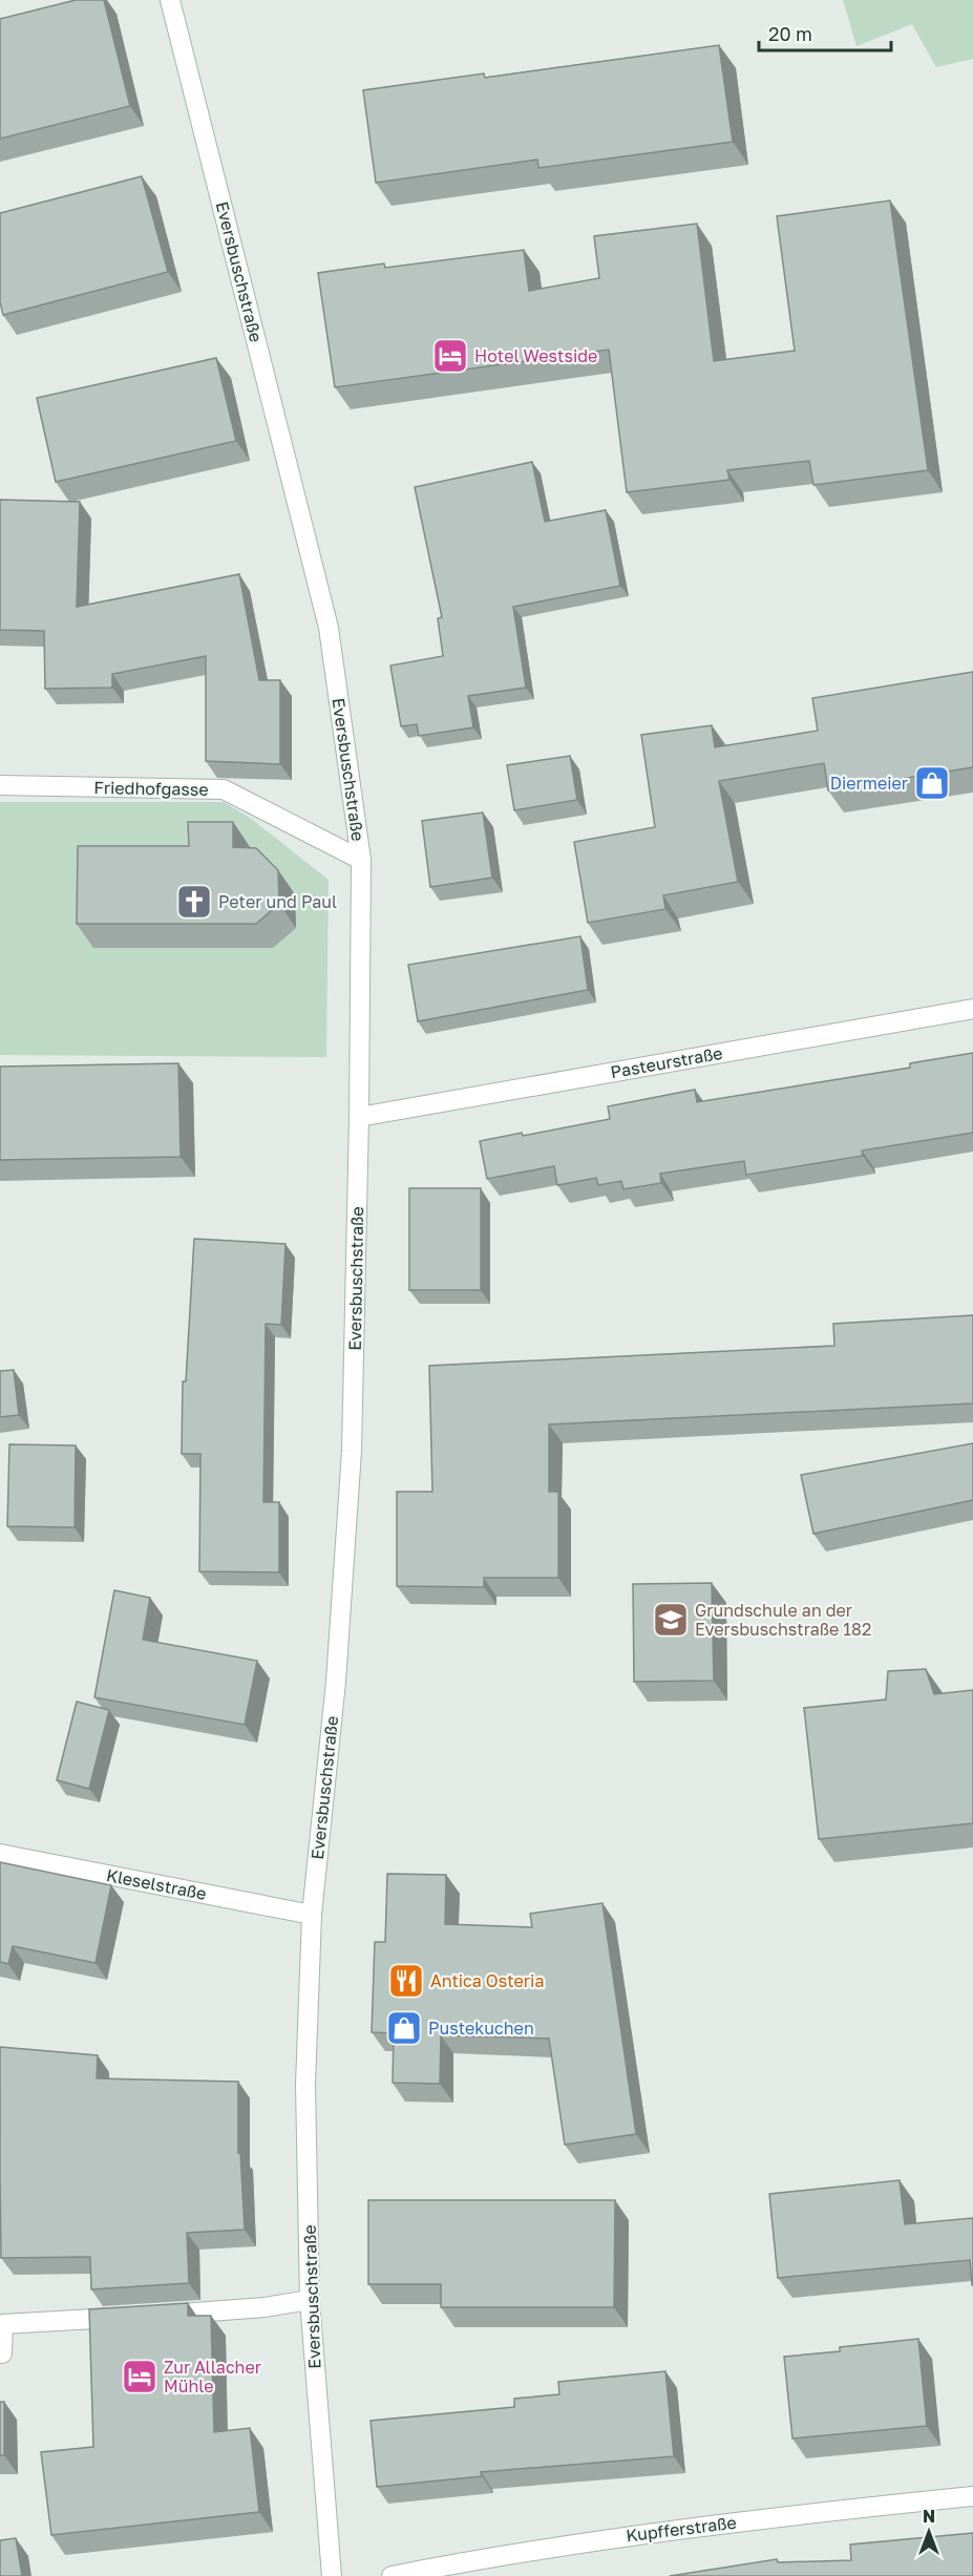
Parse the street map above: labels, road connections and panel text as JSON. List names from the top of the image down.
{
  "streets": {
    "main road": [
      "Eversbuschstraße",
      "Friedhofgasse",
      "Pasteurstraße",
      "Kleselstraße",
      "Kupfferstraße"
    ]
  },
  "crossings": [
    ["Eversbuschstraße", "Friedhofgasse"],
    ["Eversbuschstraße", "Pasteurstraße"],
    ["Eversbuschstraße", "Kleselstraße"]
  ],
  "places": {
    "hotel": ["Hotel Westside", "Zur Allacher Mühle"],
    "shop": ["Diermeier", "Pustekuchen"],
    "church": ["Peter und Paul"],
    "school or university": ["Grundschule an der Eversbuschstraße 182"],
    "restaurant": ["Antica Osteria"]
  },
  "scale_bar": "20 m",
  "north": "top"
}
